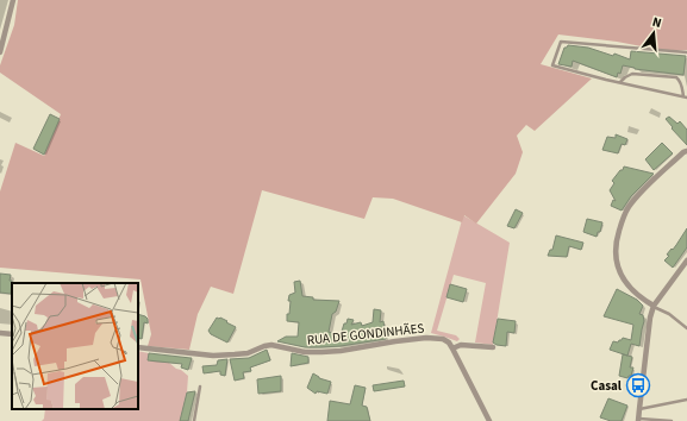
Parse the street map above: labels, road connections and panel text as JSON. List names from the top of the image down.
{
  "streets": {
    "street": ["RUA DE GONDINHÃES"]
  },
  "places": {
    "bus stop": ["Casal"]
  },
  "north": "top"
}
